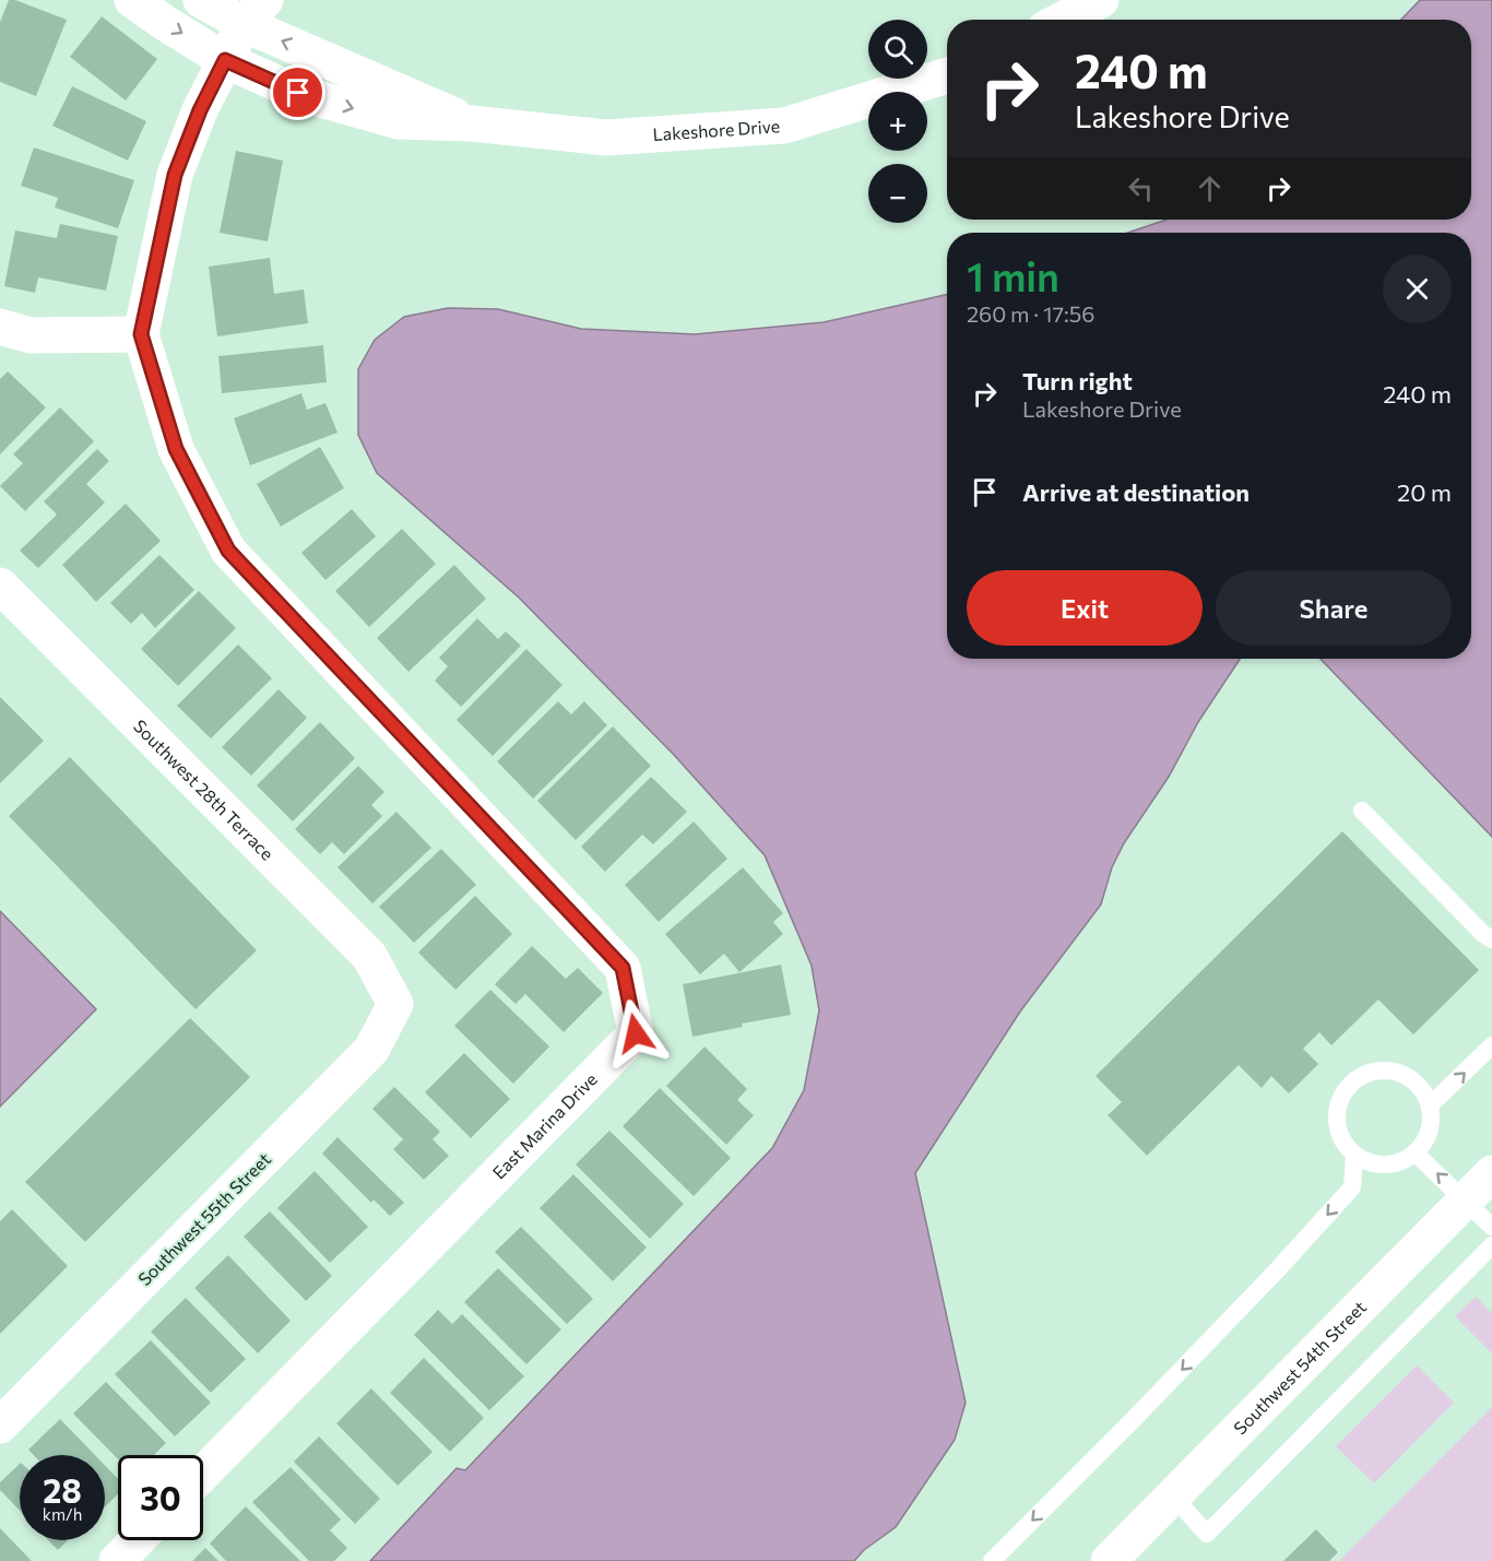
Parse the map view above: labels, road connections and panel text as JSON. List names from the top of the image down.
{
  "streets": {
    "street": [
      "Lakeshore Drive",
      "Southwest 28th Terrace",
      "East Marina Drive",
      "Southwest 55th Street",
      "Southwest 54th Street"
    ]
  },
  "crossings": [
    ["Lakeshore Drive", "East Marina Drive"],
    ["Southwest 28th Terrace", "Southwest 55th Street"]
  ],
  "page": {
    "map_buttons": ["+", "−"],
    "turn": ["240 m", "Lakeshore Drive"],
    "heading": ["1 min", "260 m · 17:56"],
    "list": [
      {
        "name": "Turn right",
        "note": "Lakeshore Drive",
        "value": "240 m"
      },
      {
        "name": "Arrive at destination",
        "value": "20 m"
      }
    ],
    "buttons": ["Exit", "Share"],
    "speed": "28 km/h",
    "limit": "30"
  }
}
